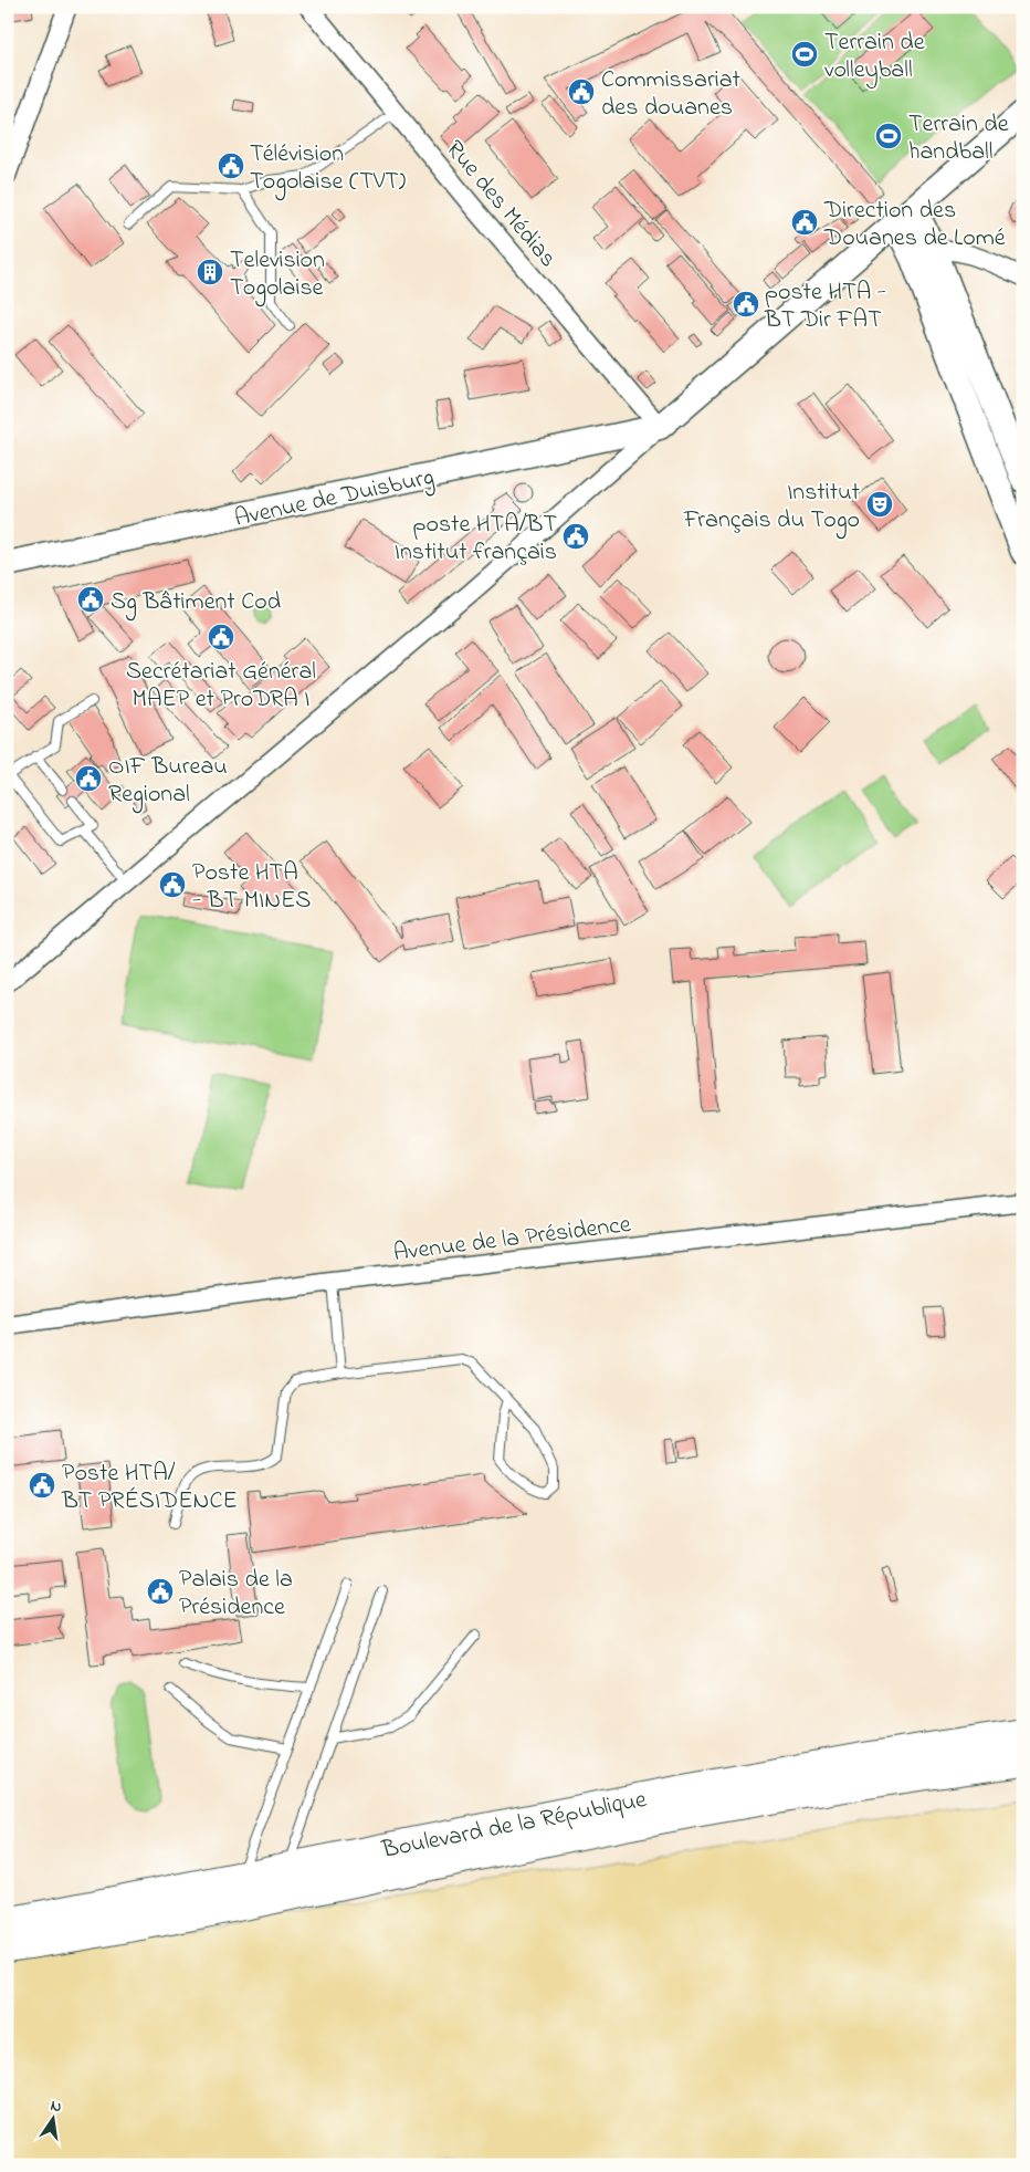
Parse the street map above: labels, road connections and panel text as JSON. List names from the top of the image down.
{
  "streets": {
    "highway": ["Boulevard de la République"],
    "street": ["Rue des Médias", "Avenue de Duisburg", "Avenue de la Présidence"]
  },
  "crossings": [
    ["Rue des Médias", "Avenue de Duisburg"]
  ],
  "places": {
    "sports": ["Terrain de volleyball", "Terrain de handball"],
    "public building": [
      "Commissariat des douanes",
      "Télévision Togolaise (TVT)",
      "Direction des Douanes de Lomé",
      "poste HTA - BT Dir FAT",
      "poste HTA/BT Institut français",
      "Sg Bâtiment Cod",
      "Secrétariat Général MAEP et ProDRA I",
      "OIF Bureau Regional",
      "Poste HTA - BT MINES",
      "Poste HTA/ BT PRÉSIDENCE",
      "Palais de la Présidence"
    ],
    "building": ["Television Togolaise"],
    "theatre": ["Institut Français du Togo"]
  },
  "north": "top"
}
